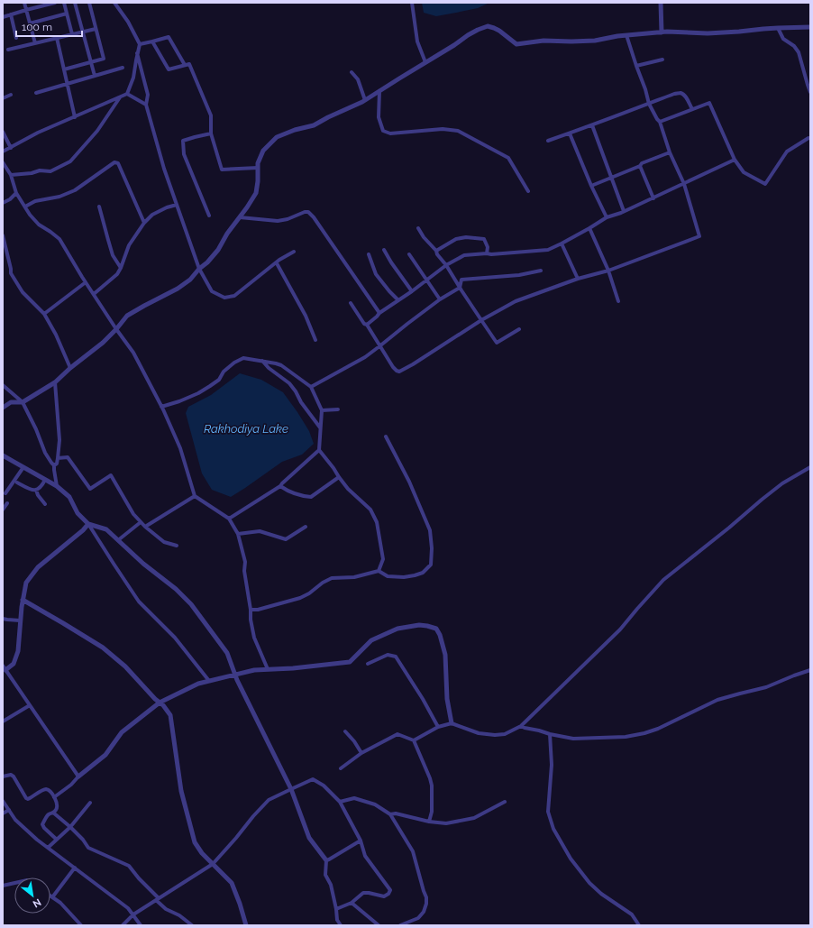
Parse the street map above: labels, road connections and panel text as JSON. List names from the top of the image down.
{
  "water": ["Rakhodiya Lake"],
  "scale_bar": "100 m",
  "north": "bottom right"
}
